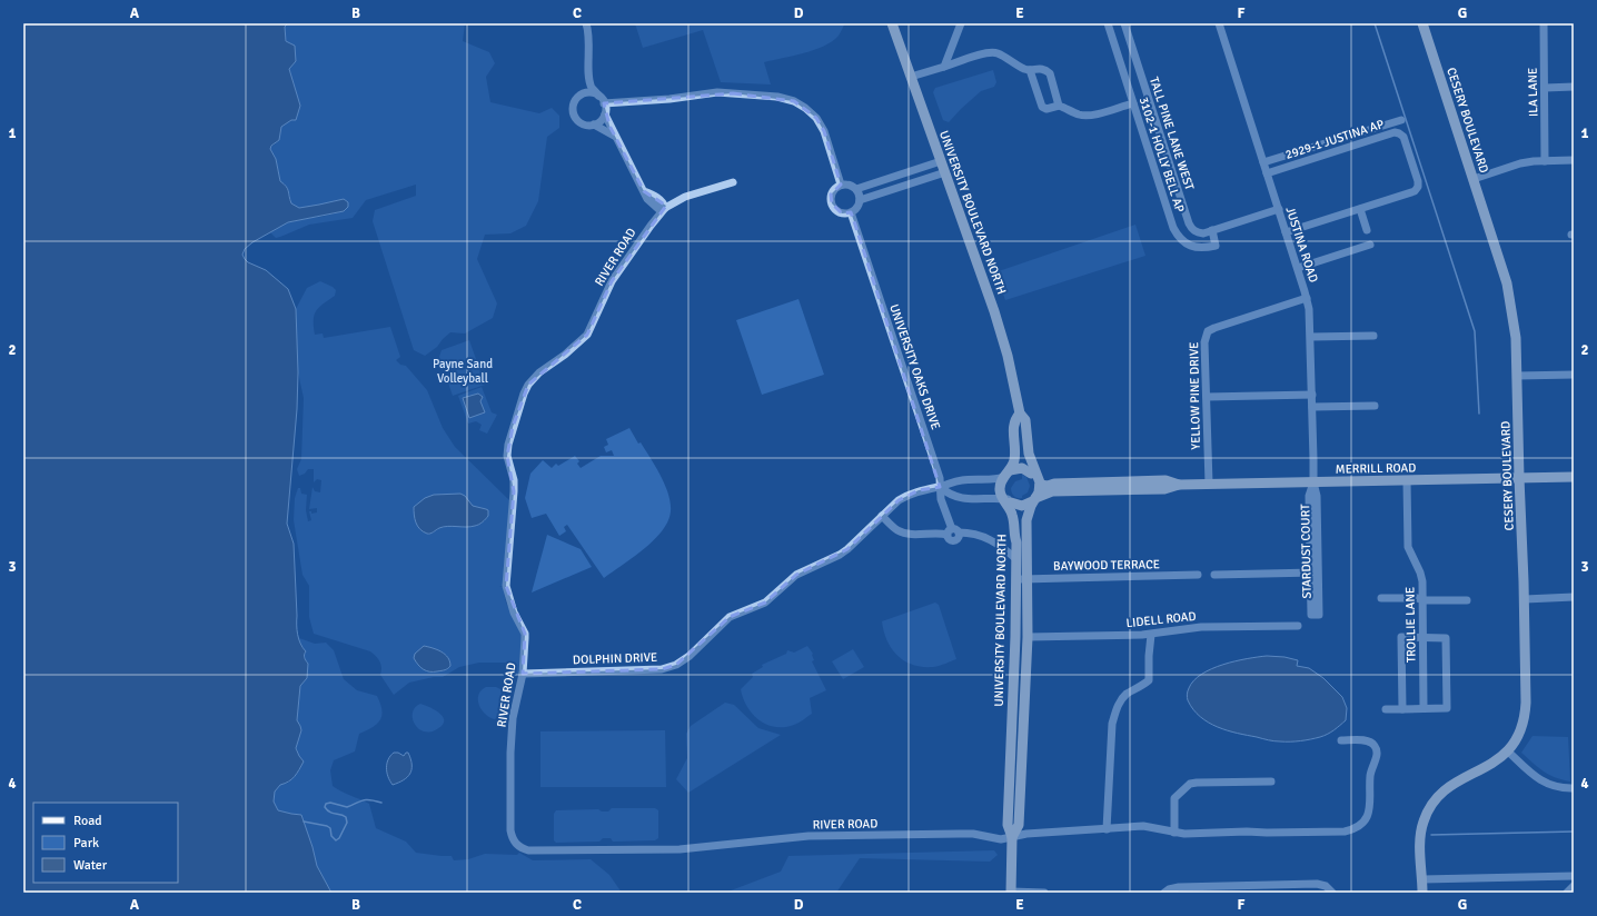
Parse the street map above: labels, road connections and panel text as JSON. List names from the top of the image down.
{
  "streets": {
    "main road": ["CESERY BOULEVARD", "UNIVERSITY BOULEVARD NORTH", "MERRILL ROAD"],
    "street": [
      "ILA LANE",
      "TALL PINE LANE WEST",
      "2929-1 JUSTINA AP",
      "3102-1 HOLLY BELL AP",
      "JUSTINA ROAD",
      "RIVER ROAD",
      "UNIVERSITY OAKS DRIVE",
      "YELLOW PINE DRIVE",
      "STARDUST COURT",
      "BAYWOOD TERRACE",
      "LIDELL ROAD",
      "TROLLIE LANE",
      "DOLPHIN DRIVE"
    ]
  },
  "crossings": [
    ["CESERY BOULEVARD", "MERRILL ROAD"],
    ["TALL PINE LANE WEST", "3102-1 HOLLY BELL AP"],
    ["2929-1 JUSTINA AP", "JUSTINA ROAD"],
    ["UNIVERSITY BOULEVARD NORTH", "RIVER ROAD"],
    ["UNIVERSITY BOULEVARD NORTH", "MERRILL ROAD"],
    ["UNIVERSITY BOULEVARD NORTH", "BAYWOOD TERRACE"],
    ["UNIVERSITY BOULEVARD NORTH", "LIDELL ROAD"],
    ["UNIVERSITY BOULEVARD NORTH", "DOLPHIN DRIVE"],
    ["JUSTINA ROAD", "YELLOW PINE DRIVE"],
    ["JUSTINA ROAD", "MERRILL ROAD"],
    ["JUSTINA ROAD", "STARDUST COURT"],
    ["RIVER ROAD", "DOLPHIN DRIVE"],
    ["UNIVERSITY OAKS DRIVE", "DOLPHIN DRIVE"],
    ["YELLOW PINE DRIVE", "MERRILL ROAD"],
    ["MERRILL ROAD", "STARDUST COURT"],
    ["MERRILL ROAD", "TROLLIE LANE"]
  ],
  "parks": ["Payne Sand Volleyball"],
  "legend": ["Road", "Park", "Water"],
  "grid": {
    "columns": [
      "A",
      "B",
      "C",
      "D",
      "E",
      "F",
      "G"
    ],
    "rows": [
      "1",
      "2",
      "3",
      "4"
    ]
  }
}
